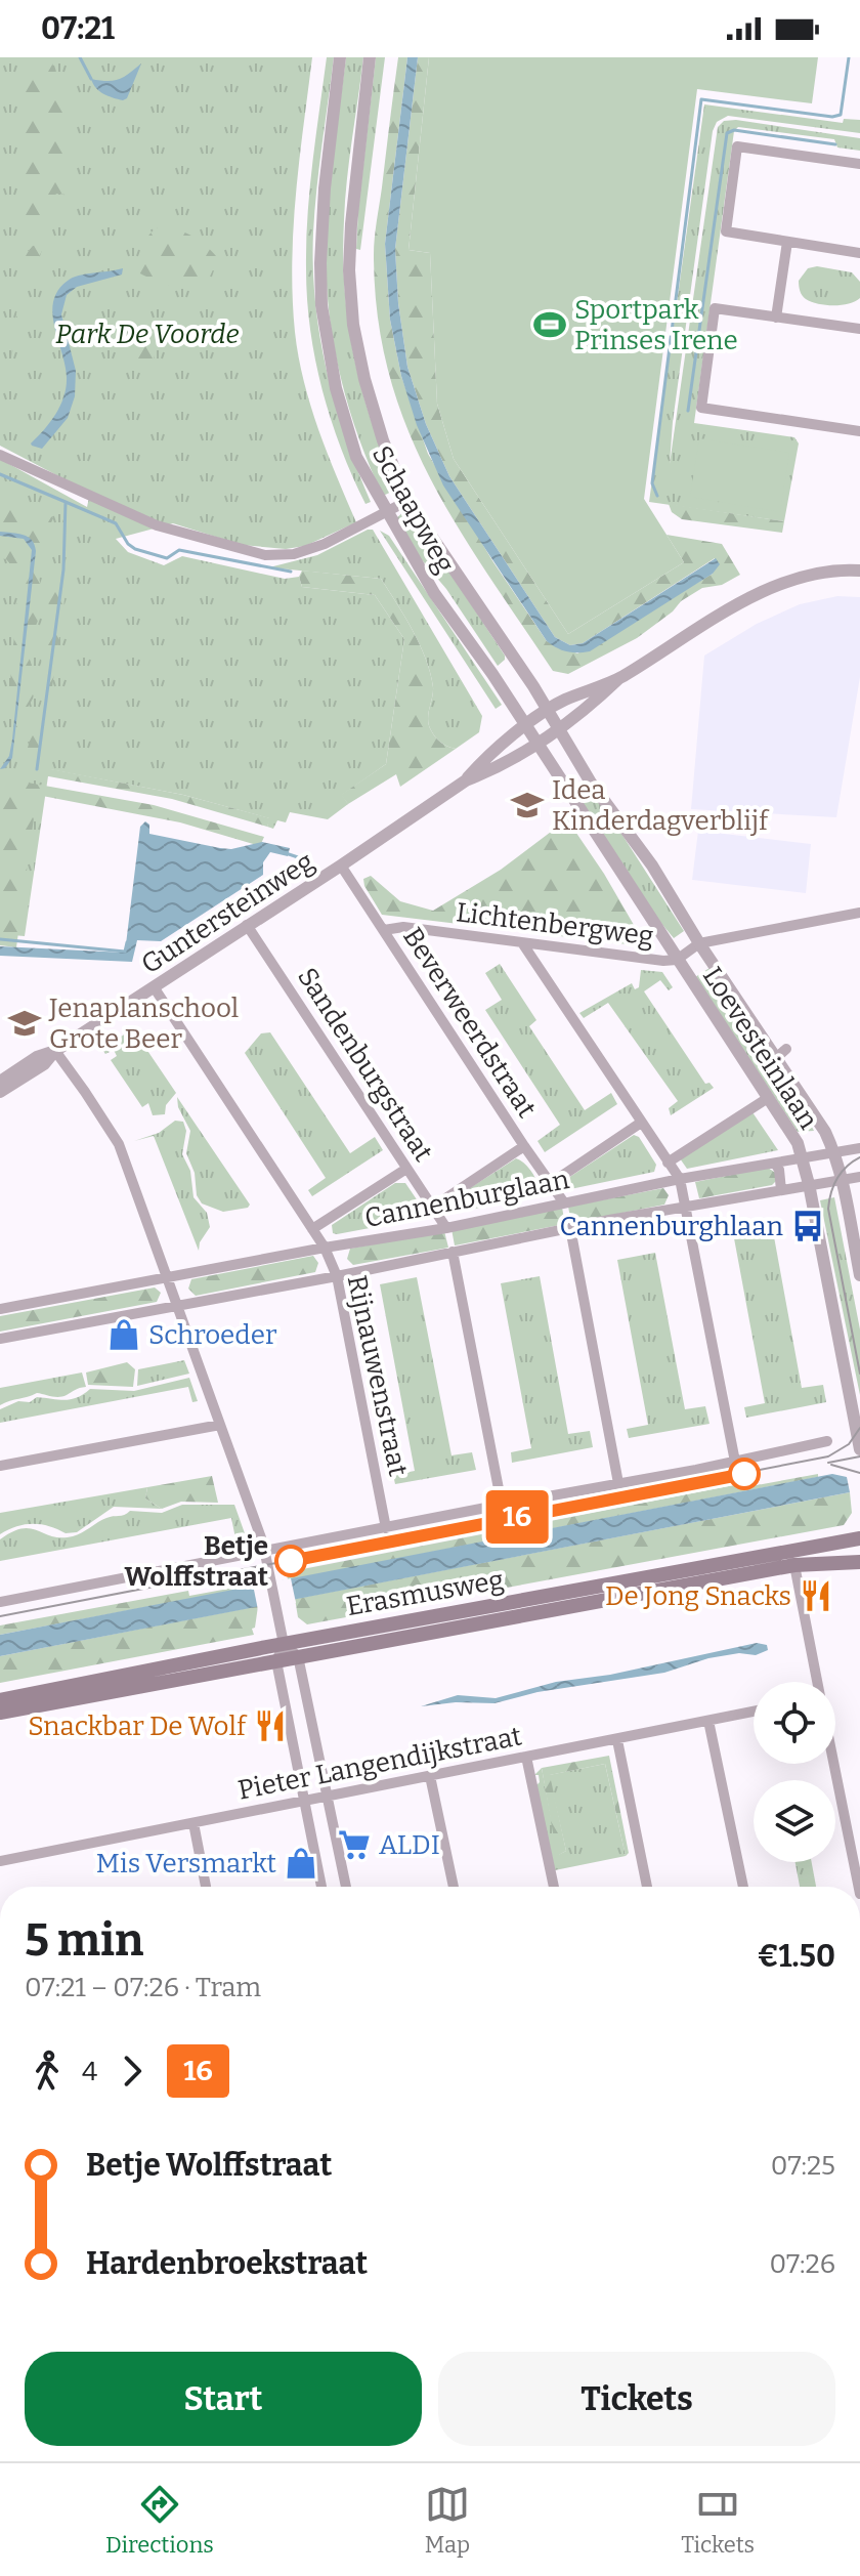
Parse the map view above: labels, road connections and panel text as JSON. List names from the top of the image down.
{
  "streets": {
    "main road": ["Erasmusweg"],
    "street": [
      "Schaapweg",
      "Guntersteinweg",
      "Lichtenbergweg",
      "Beverweerdstraat",
      "Loevesteinlaan",
      "Sandenburgstraat",
      "Cannenburglaan",
      "Rijnauwenstraat",
      "Pieter Langendijkstraat"
    ]
  },
  "crossings": [
    ["Schaapweg", "Loevesteinlaan"],
    ["Guntersteinweg", "Beverweerdstraat"],
    ["Guntersteinweg", "Sandenburgstraat"],
    ["Guntersteinweg", "Rijnauwenstraat"],
    ["Lichtenbergweg", "Beverweerdstraat"],
    ["Lichtenbergweg", "Loevesteinlaan"],
    ["Beverweerdstraat", "Cannenburglaan"],
    ["Loevesteinlaan", "Cannenburglaan"],
    ["Sandenburgstraat", "Cannenburglaan"],
    ["Cannenburglaan", "Rijnauwenstraat"]
  ],
  "parks": ["Park De Voorde"],
  "places": {
    "sports": ["Sportpark Prinses Irene"],
    "school or university": ["Idea Kinderdagverblijf", "Jenaplanschool Grote Beer"],
    "bus stop": ["Cannenburghlaan"],
    "shop": ["Schroeder", "Mis Versmarkt"],
    "other": ["Betje Wolffstraat"],
    "restaurant": ["De Jong Snacks", "Snackbar De Wolf"],
    "supermarket": ["ALDI"]
  },
  "lines": ["tram line 16"],
  "page": {
    "status": "07:21",
    "on_map": "16",
    "heading": ["5 min", "07:21 – 07:26 · Tram", "€1.50"],
    "legs": ["4", "16"],
    "list": [
      {
        "name": "Betje Wolffstraat",
        "value": "07:25"
      },
      {
        "name": "Hardenbroekstraat",
        "value": "07:26"
      }
    ],
    "buttons": ["Start", "Tickets"],
    "tabs": ["Directions", "Map", "Tickets"]
  }
}
